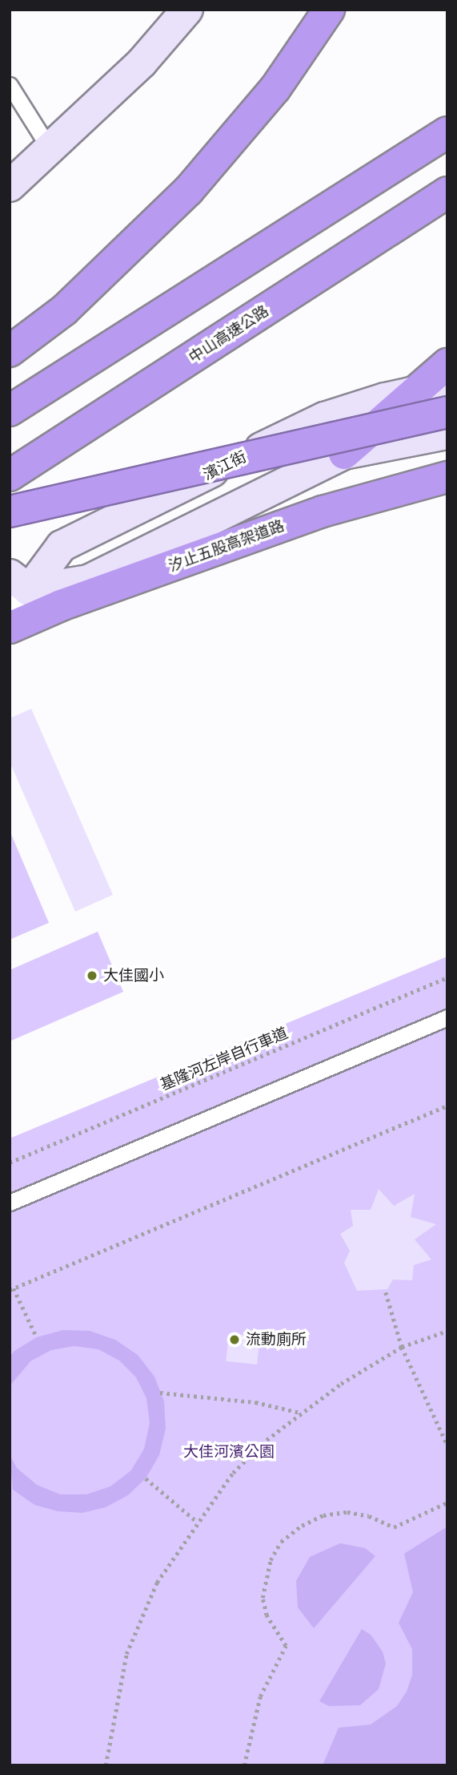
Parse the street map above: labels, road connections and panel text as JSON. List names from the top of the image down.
{
  "streets": {
    "highway": ["中山高速公路", "汐止五股高架道路"],
    "main road": ["濱江街"],
    "path": ["基隆河左岸自行車道"]
  },
  "parks": ["大佳河濱公園"],
  "places": ["大佳國小", "流動廁所"]
}
